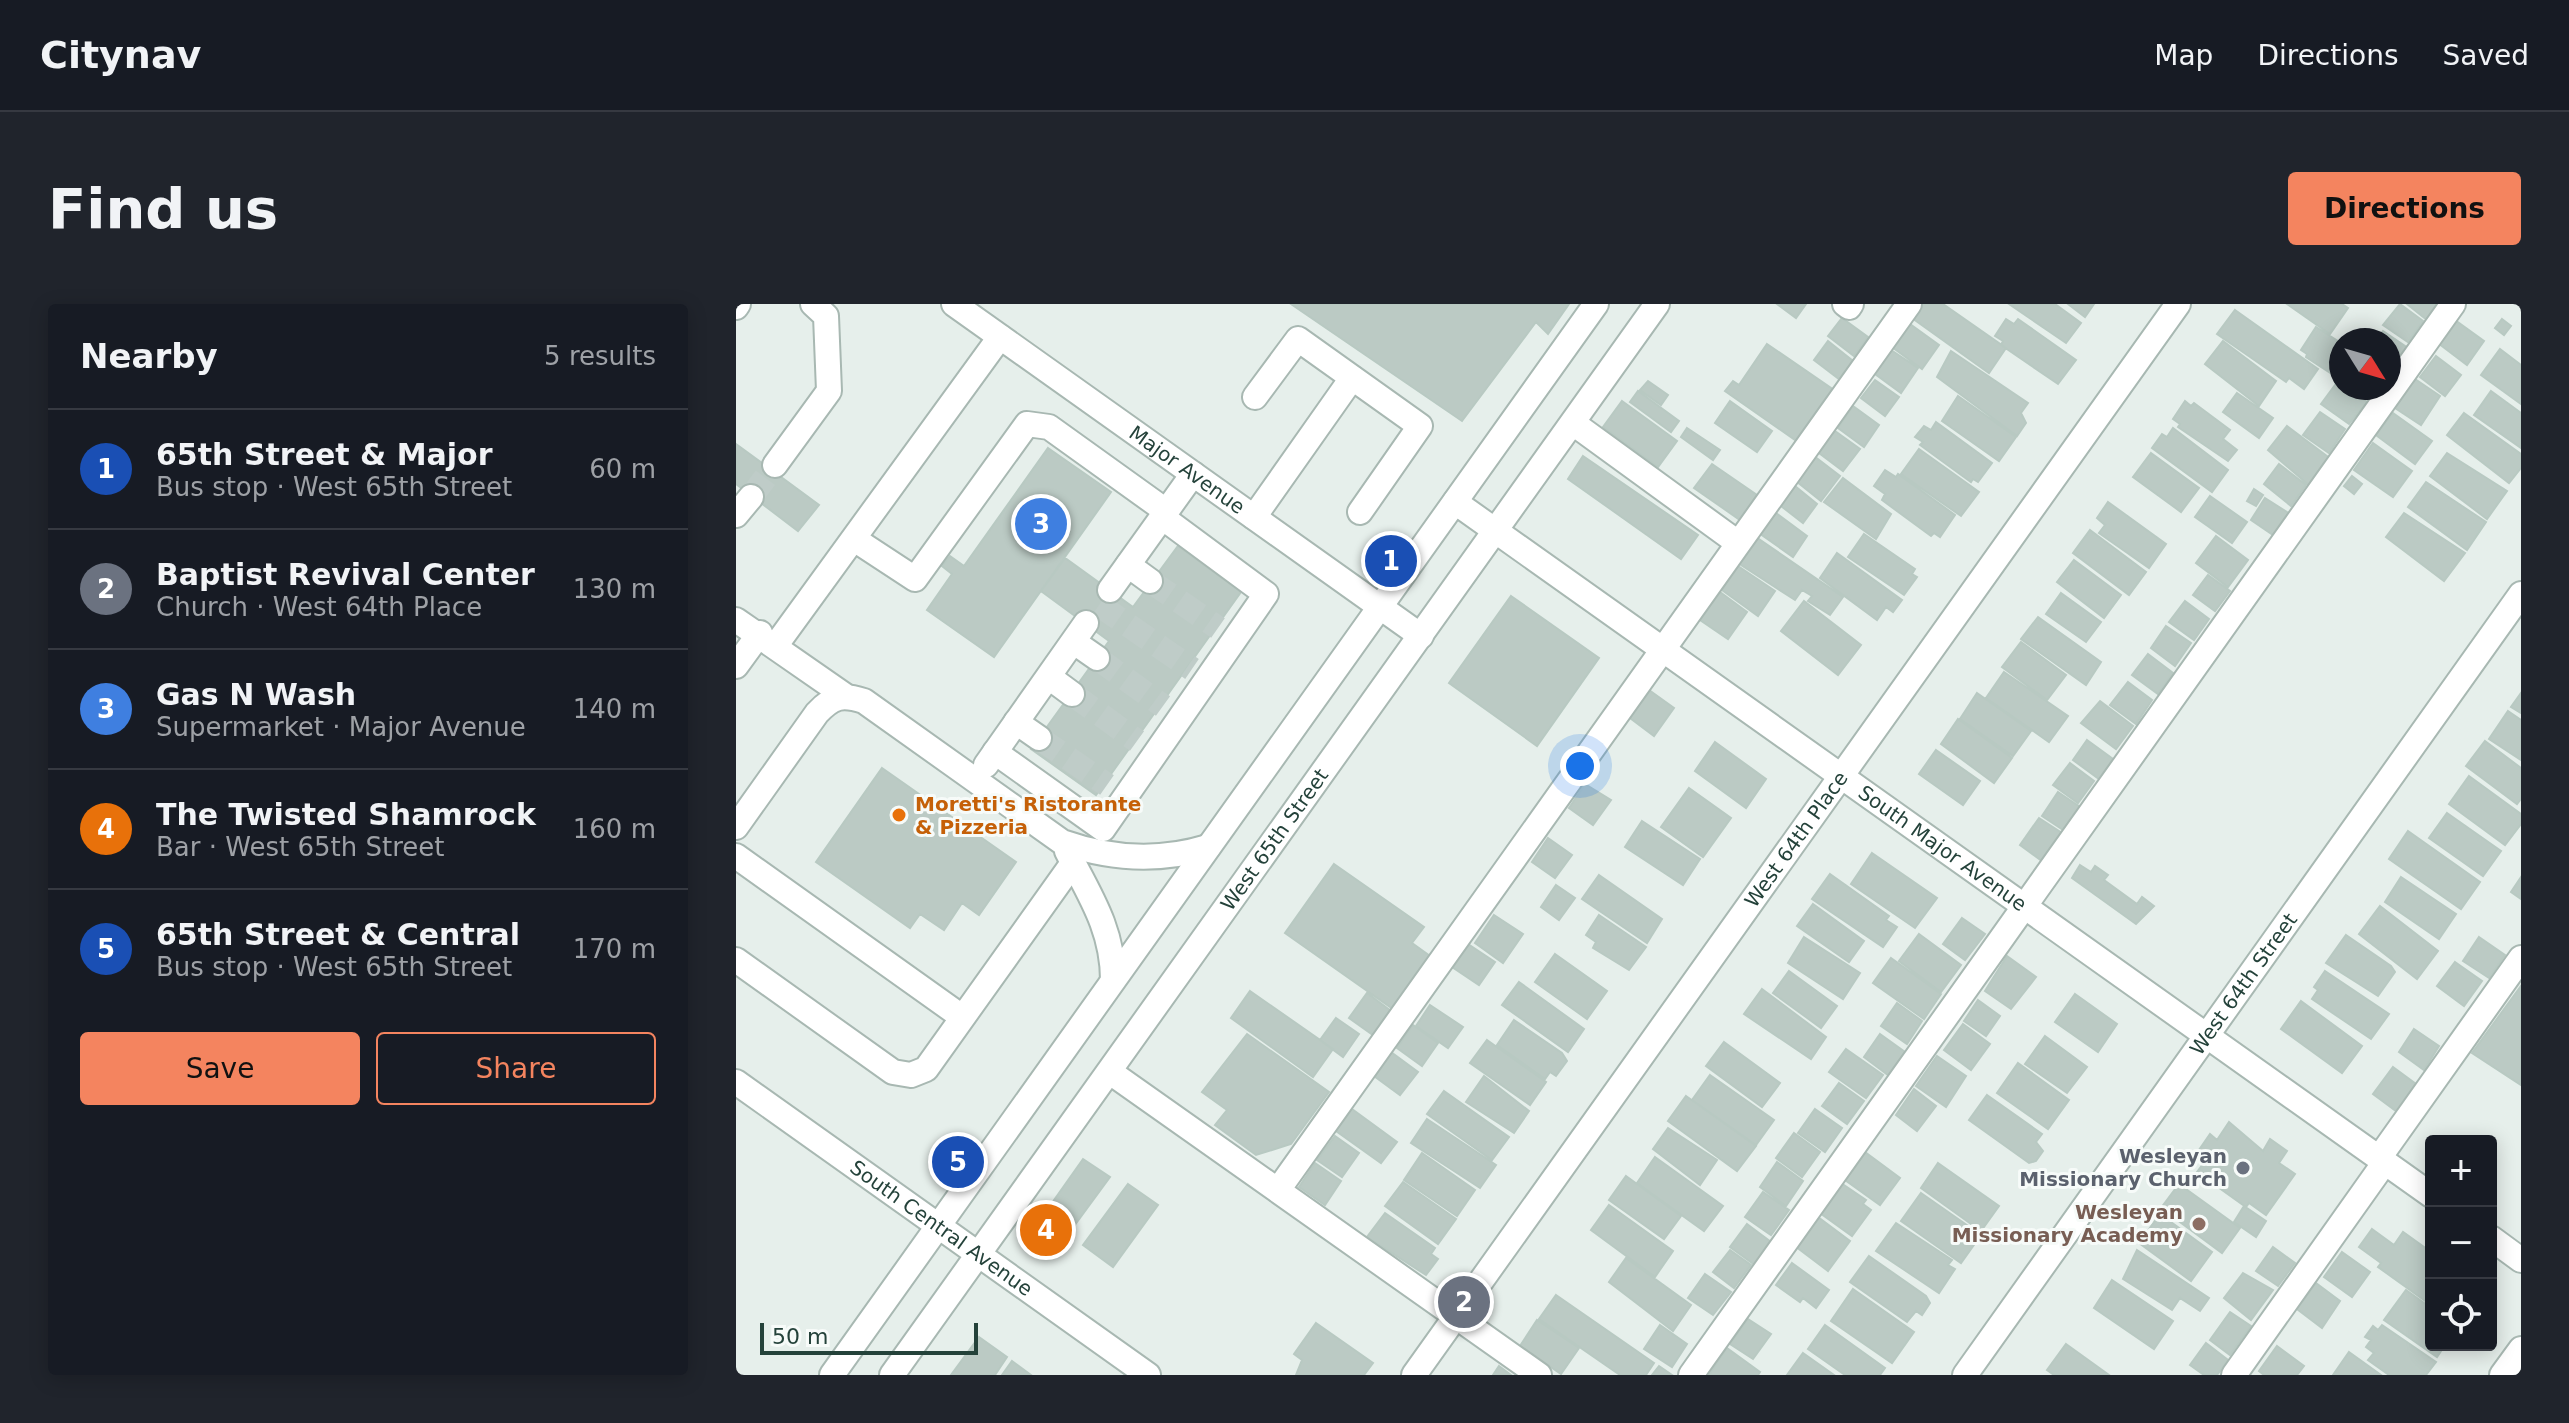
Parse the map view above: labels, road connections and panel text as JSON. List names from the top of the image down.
{
  "streets": {
    "street": [
      "Major Avenue",
      "West 64th Place",
      "West 65th Street",
      "South Major Avenue",
      "West 64th Street",
      "South Central Avenue"
    ]
  },
  "crossings": [
    ["Major Avenue", "West 65th Street"],
    ["West 64th Place", "South Major Avenue"],
    ["West 65th Street", "South Major Avenue"],
    ["West 65th Street", "South Central Avenue"],
    ["South Major Avenue", "West 64th Street"]
  ],
  "places": ["Moretti's Ristorante & Pizzeria", "Wesleyan Missionary Church", "Wesleyan Missionary Academy"],
  "scale_bar": "50 m",
  "north": "bottom right",
  "page": {
    "header": "Citynav",
    "nav": ["Map", "Directions", "Saved"],
    "buttons": [
      "Directions",
      ["Save", "Share"]
    ],
    "title": "Find us",
    "heading": ["Nearby", "5 results"],
    "list": [
      {
        "mark": "1",
        "name": "65th Street & Major",
        "note": "Bus stop · West 65th Street",
        "value": "60 m"
      },
      {
        "mark": "2",
        "name": "Baptist Revival Center",
        "note": "Church · West 64th Place",
        "value": "130 m"
      },
      {
        "mark": "3",
        "name": "Gas N Wash",
        "note": "Supermarket · Major Avenue",
        "value": "140 m"
      },
      {
        "mark": "4",
        "name": "The Twisted Shamrock",
        "note": "Bar · West 65th Street",
        "value": "160 m"
      },
      {
        "mark": "5",
        "name": "65th Street & Central",
        "note": "Bus stop · West 65th Street",
        "value": "170 m"
      }
    ],
    "pins": [
      "3",
      "1",
      "5",
      "4",
      "2"
    ],
    "map_buttons": ["+", "−"],
    "scale": "50 m"
  }
}
